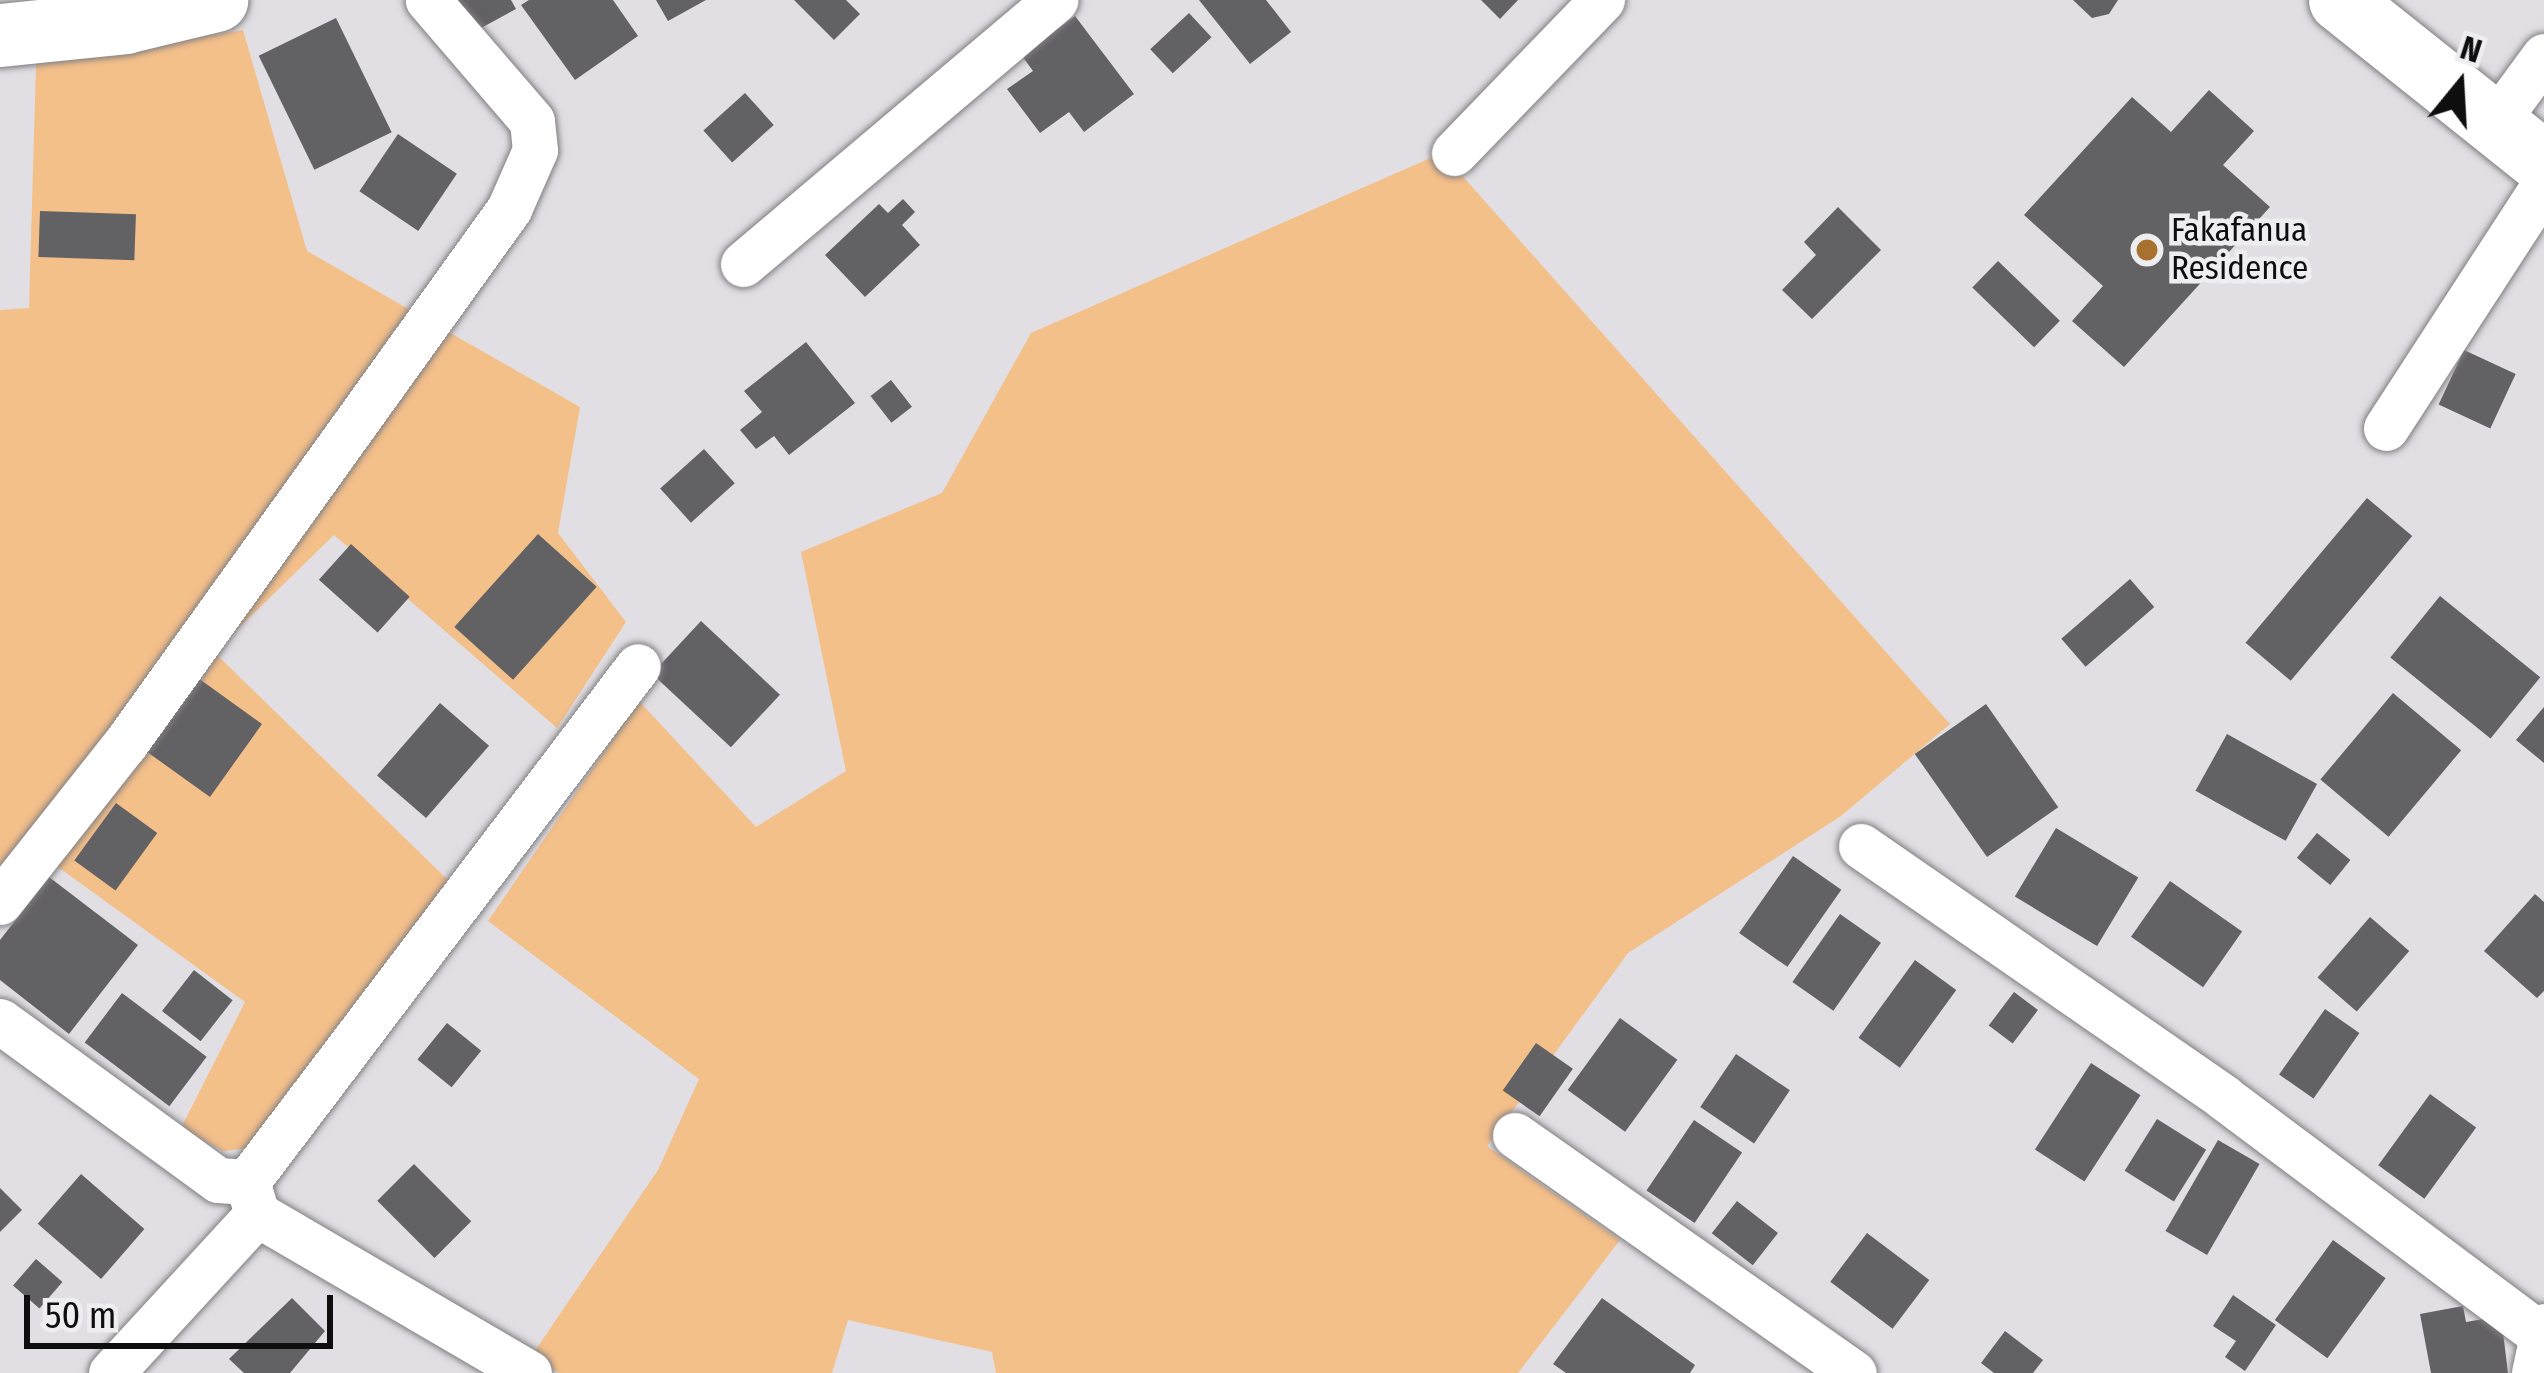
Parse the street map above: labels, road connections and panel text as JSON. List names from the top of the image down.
{
  "places": ["Fakafanua Residence"],
  "scale_bar": "50 m",
  "north": "top"
}
